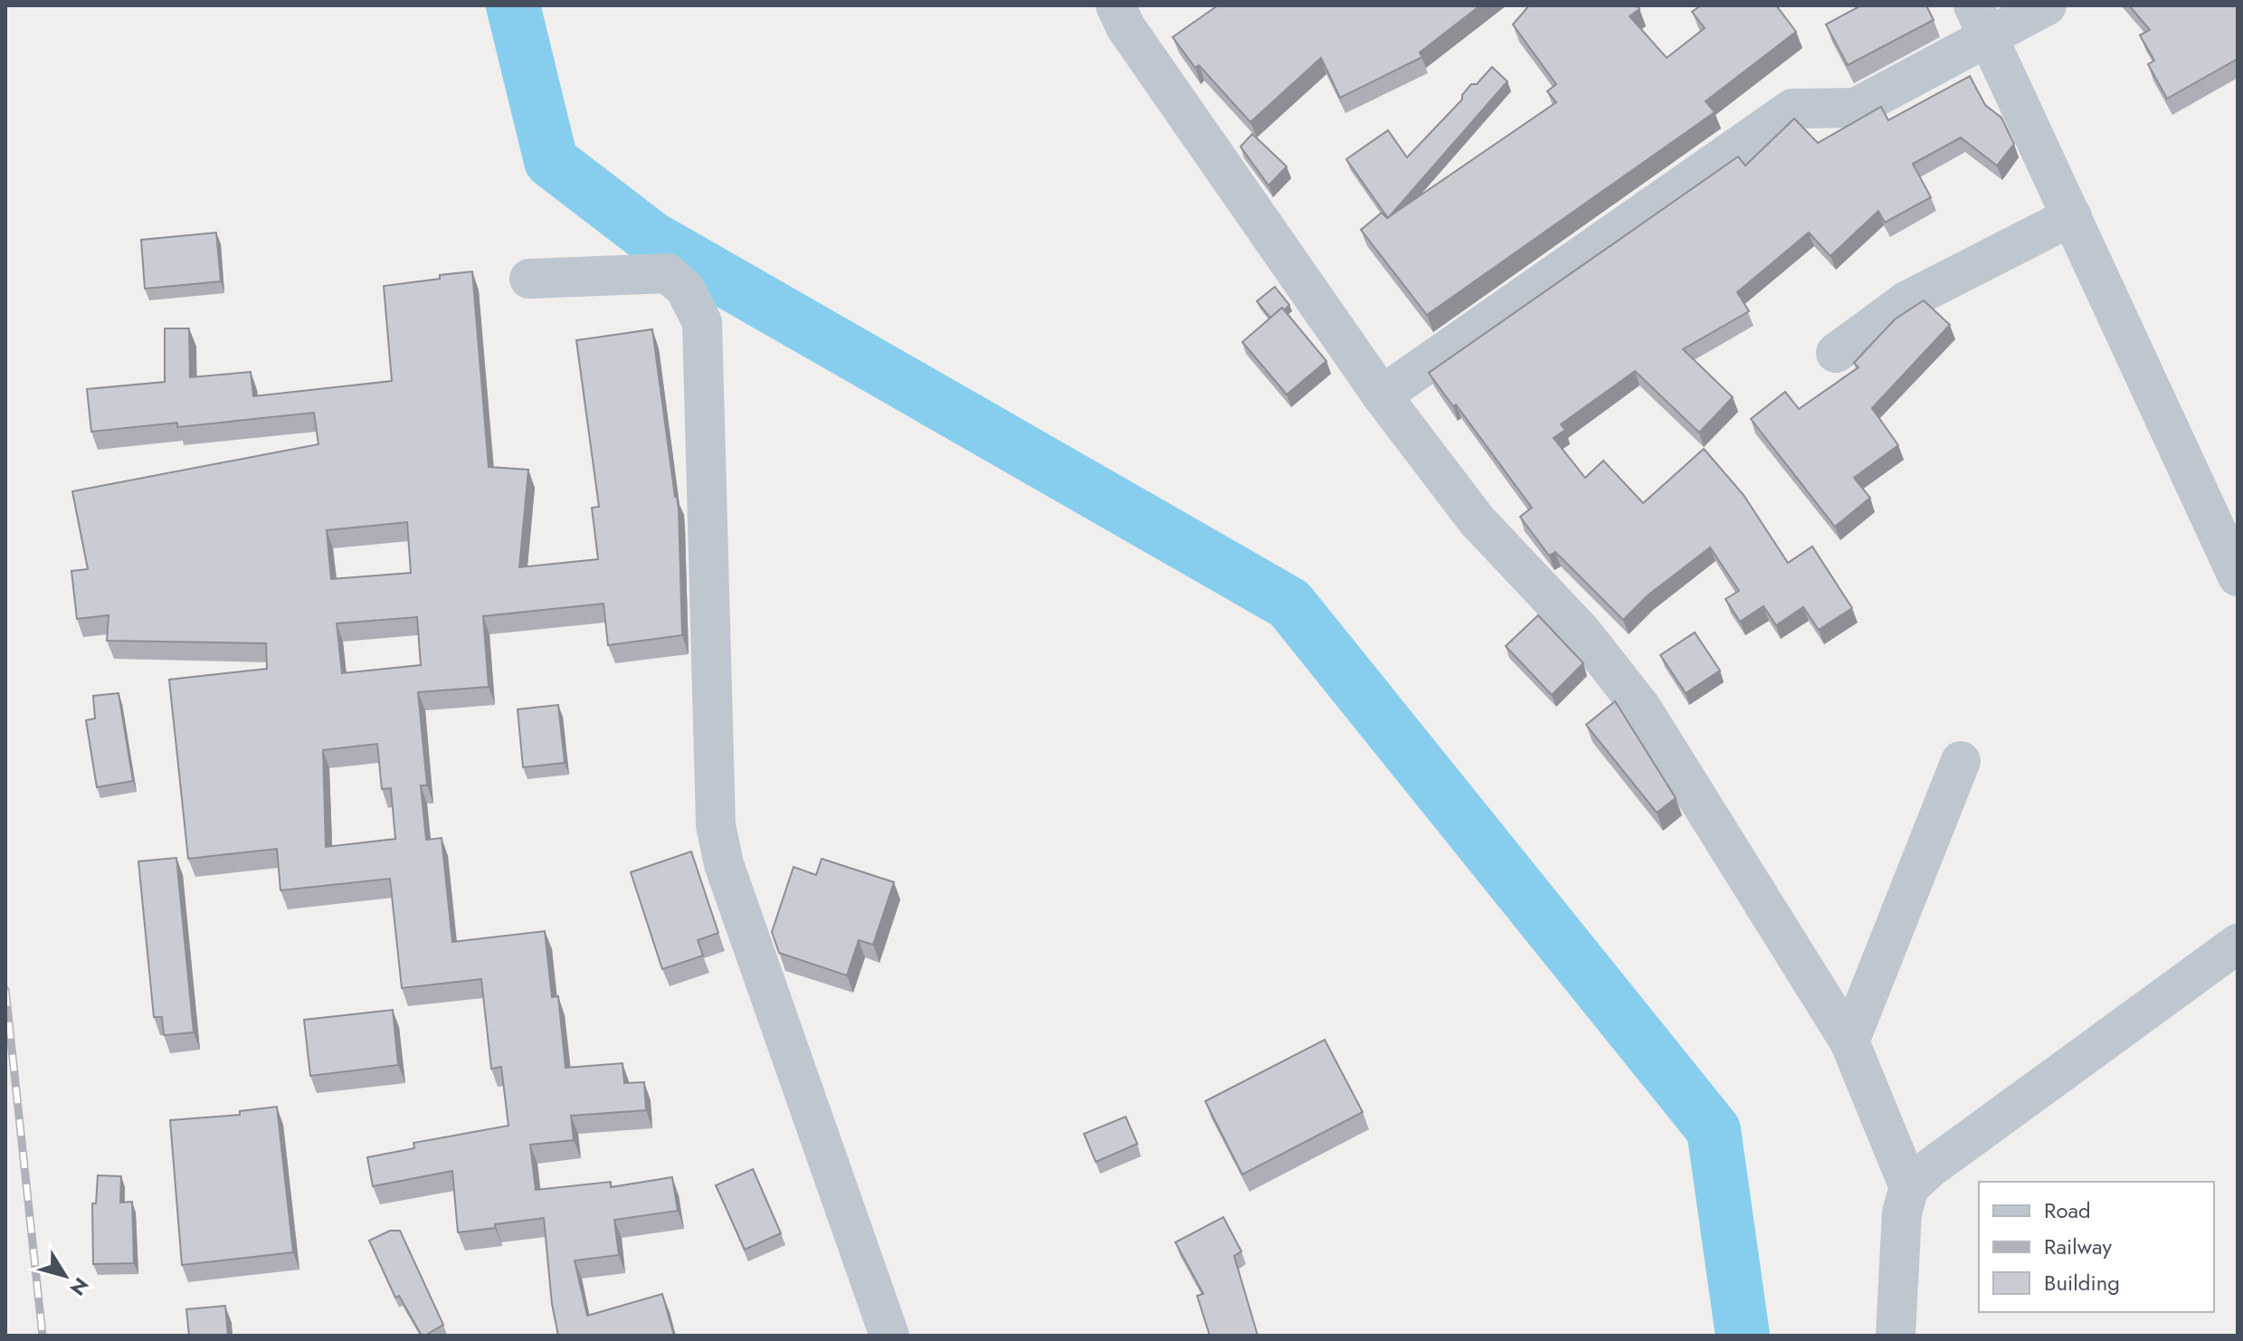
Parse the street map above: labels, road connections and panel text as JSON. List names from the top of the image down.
{
  "legend": ["Road", "Railway", "Building"],
  "north": "bottom right"
}
